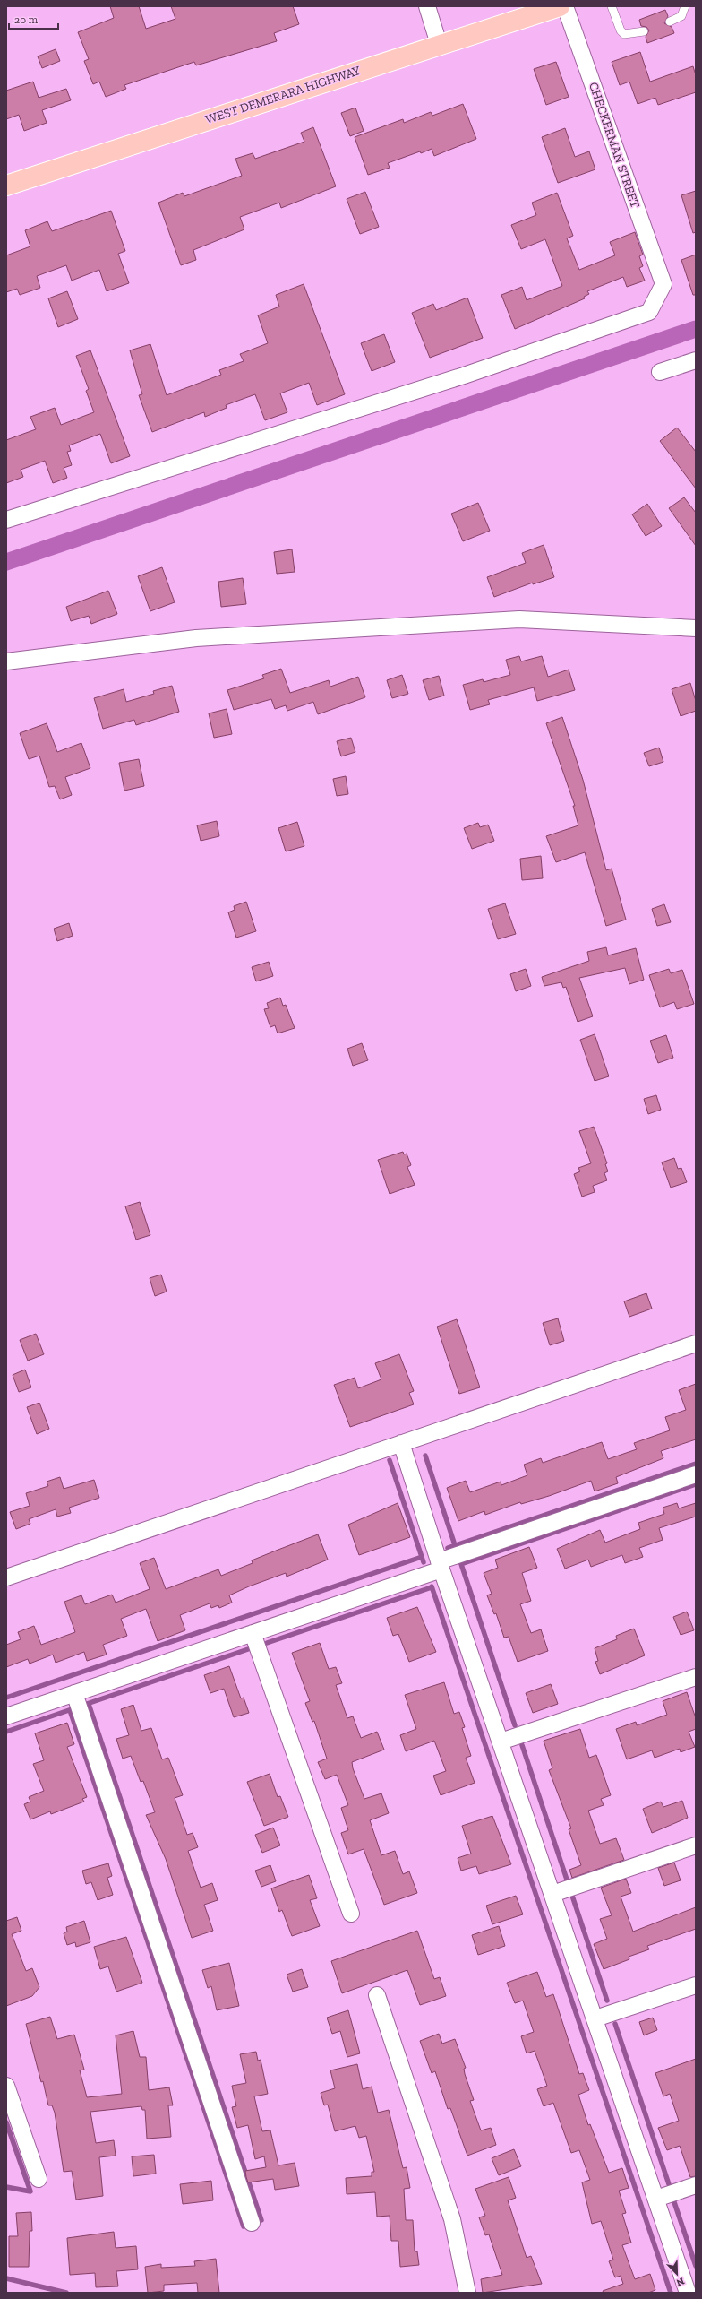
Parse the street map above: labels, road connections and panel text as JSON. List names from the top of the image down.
{
  "streets": {
    "main road": ["WEST DEMERARA HIGHWAY"],
    "street": ["CHECKERMAN STREET"]
  },
  "scale_bar": "20 m",
  "north": "bottom right"
}
